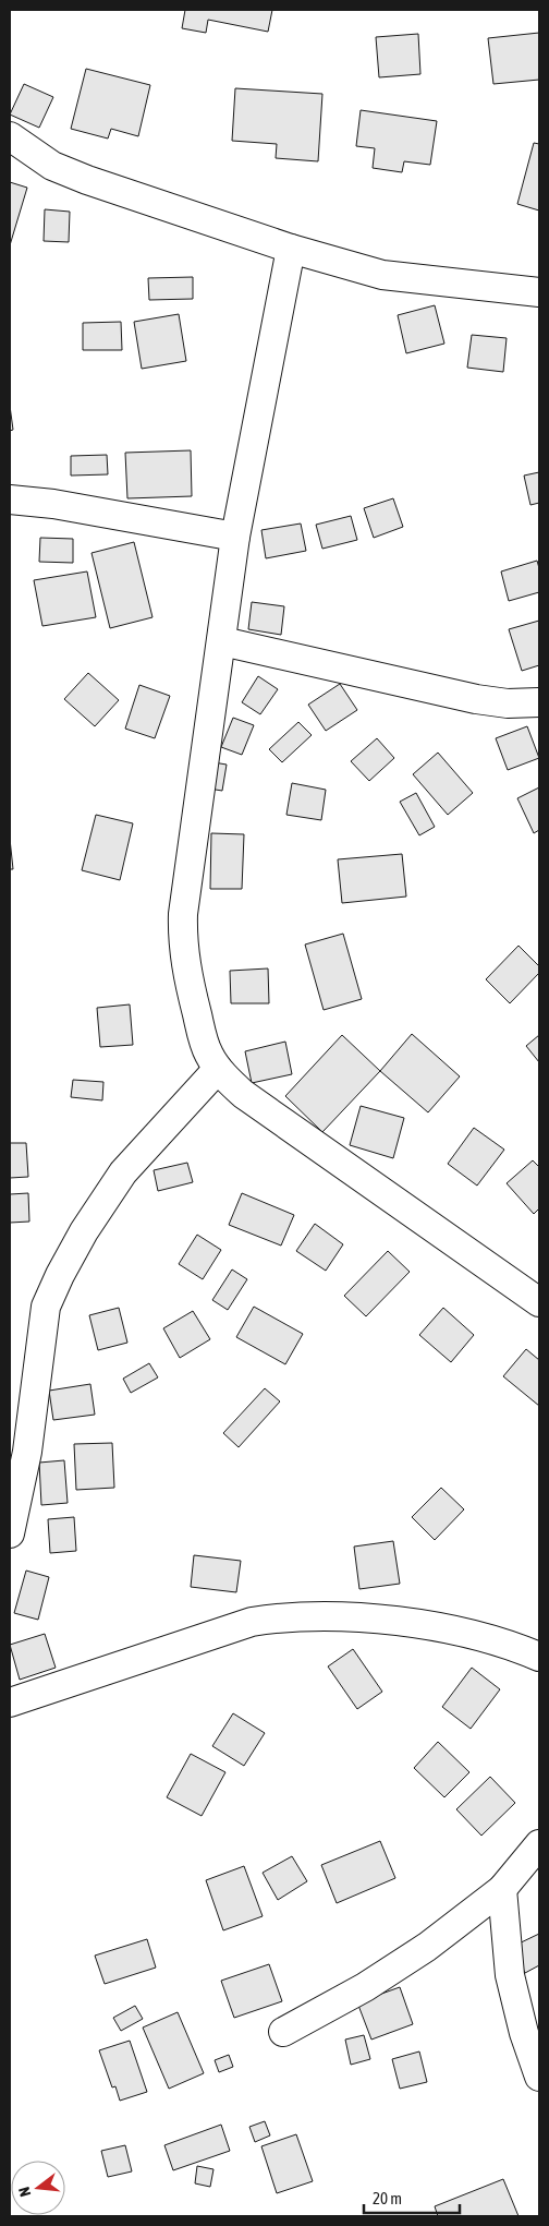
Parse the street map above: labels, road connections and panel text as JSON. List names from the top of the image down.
{
  "scale_bar": "20 m",
  "north": "left"
}
